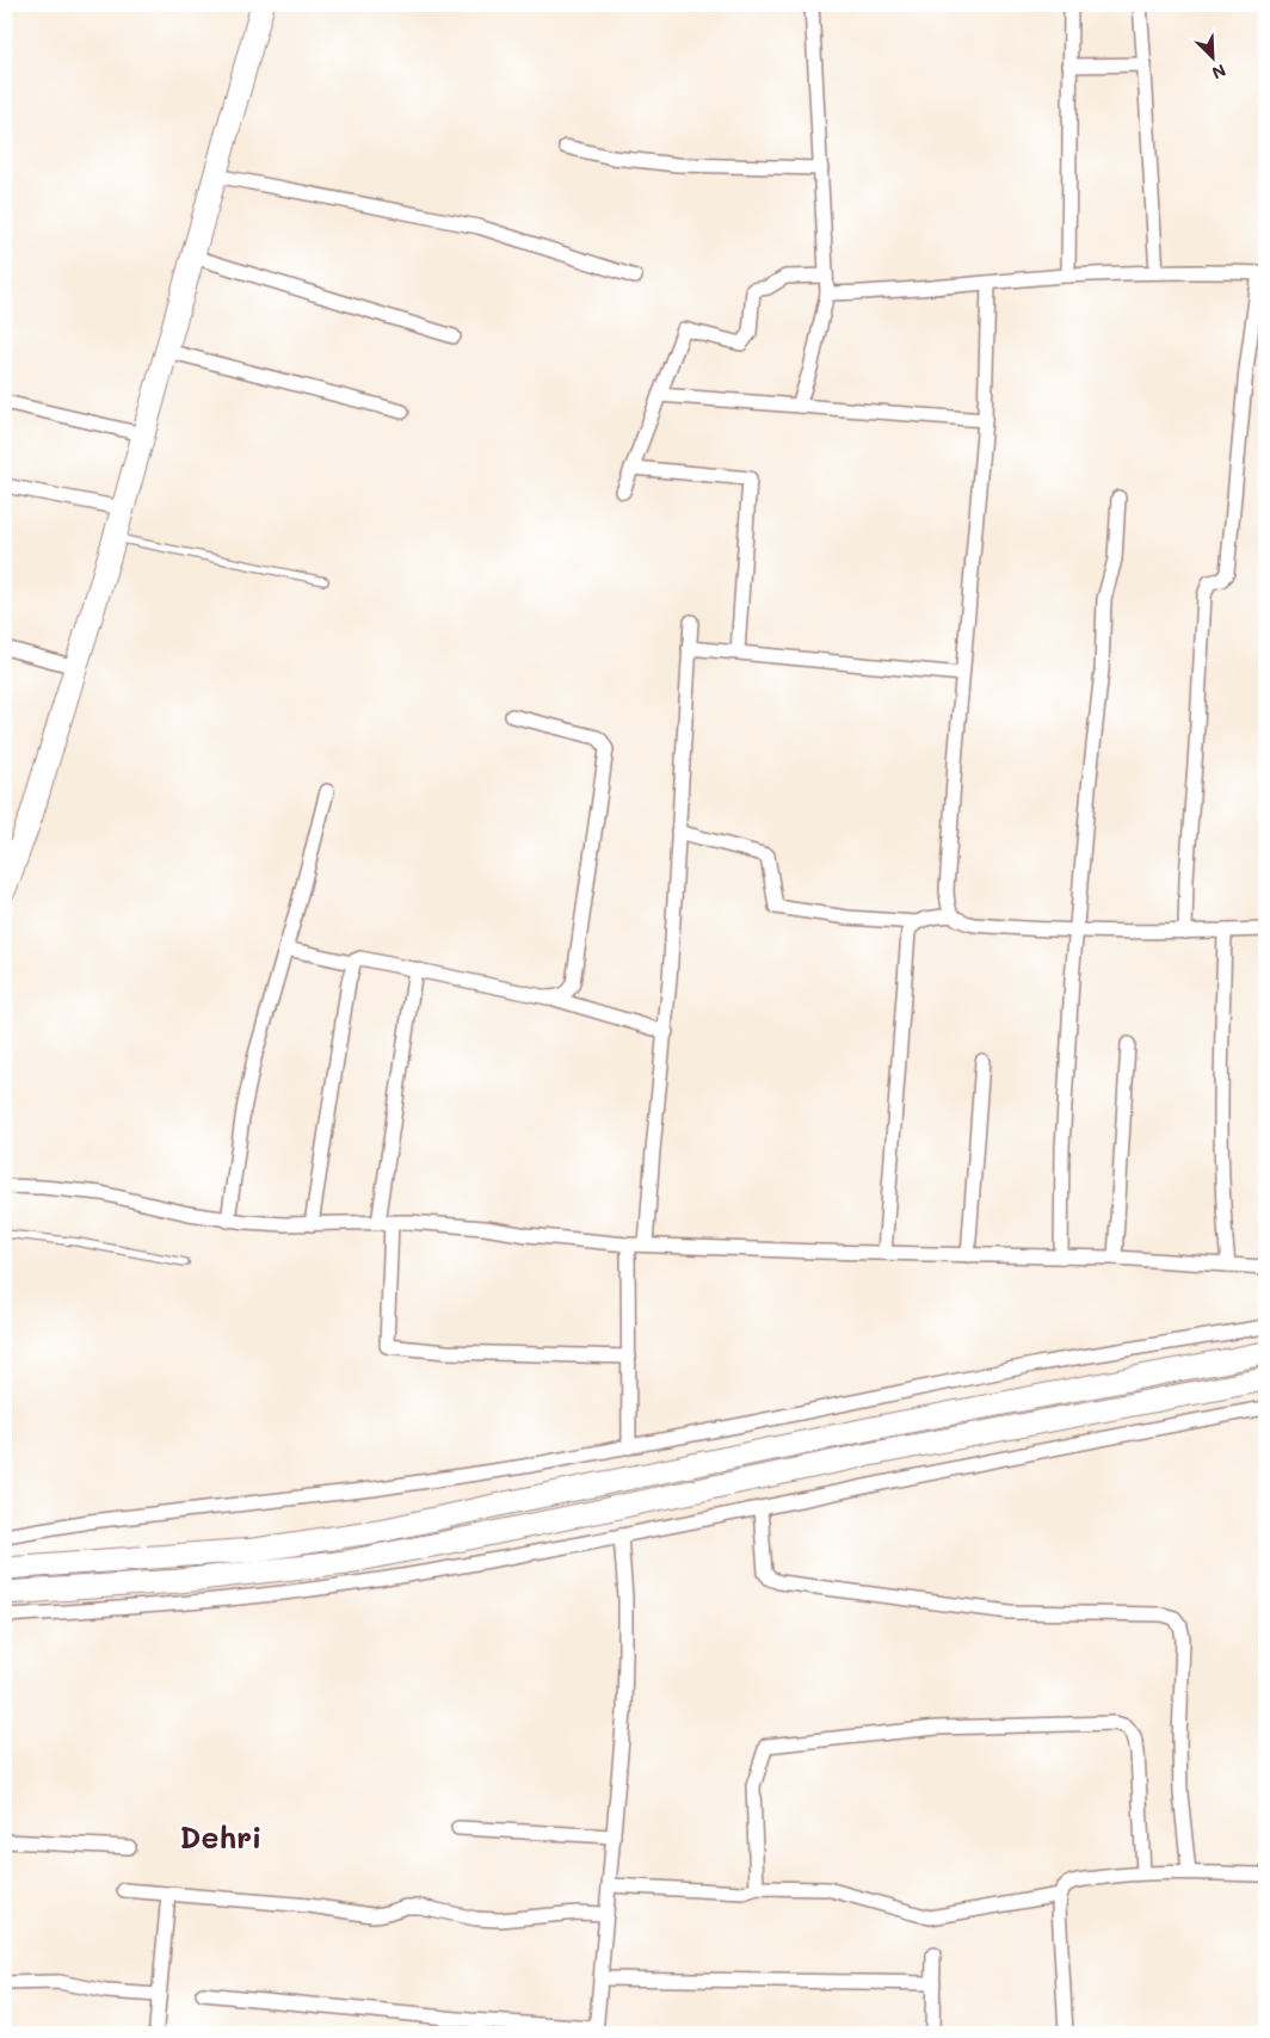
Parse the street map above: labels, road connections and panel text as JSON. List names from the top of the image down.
{
  "districts": ["Dehri"],
  "north": "bottom right"
}
